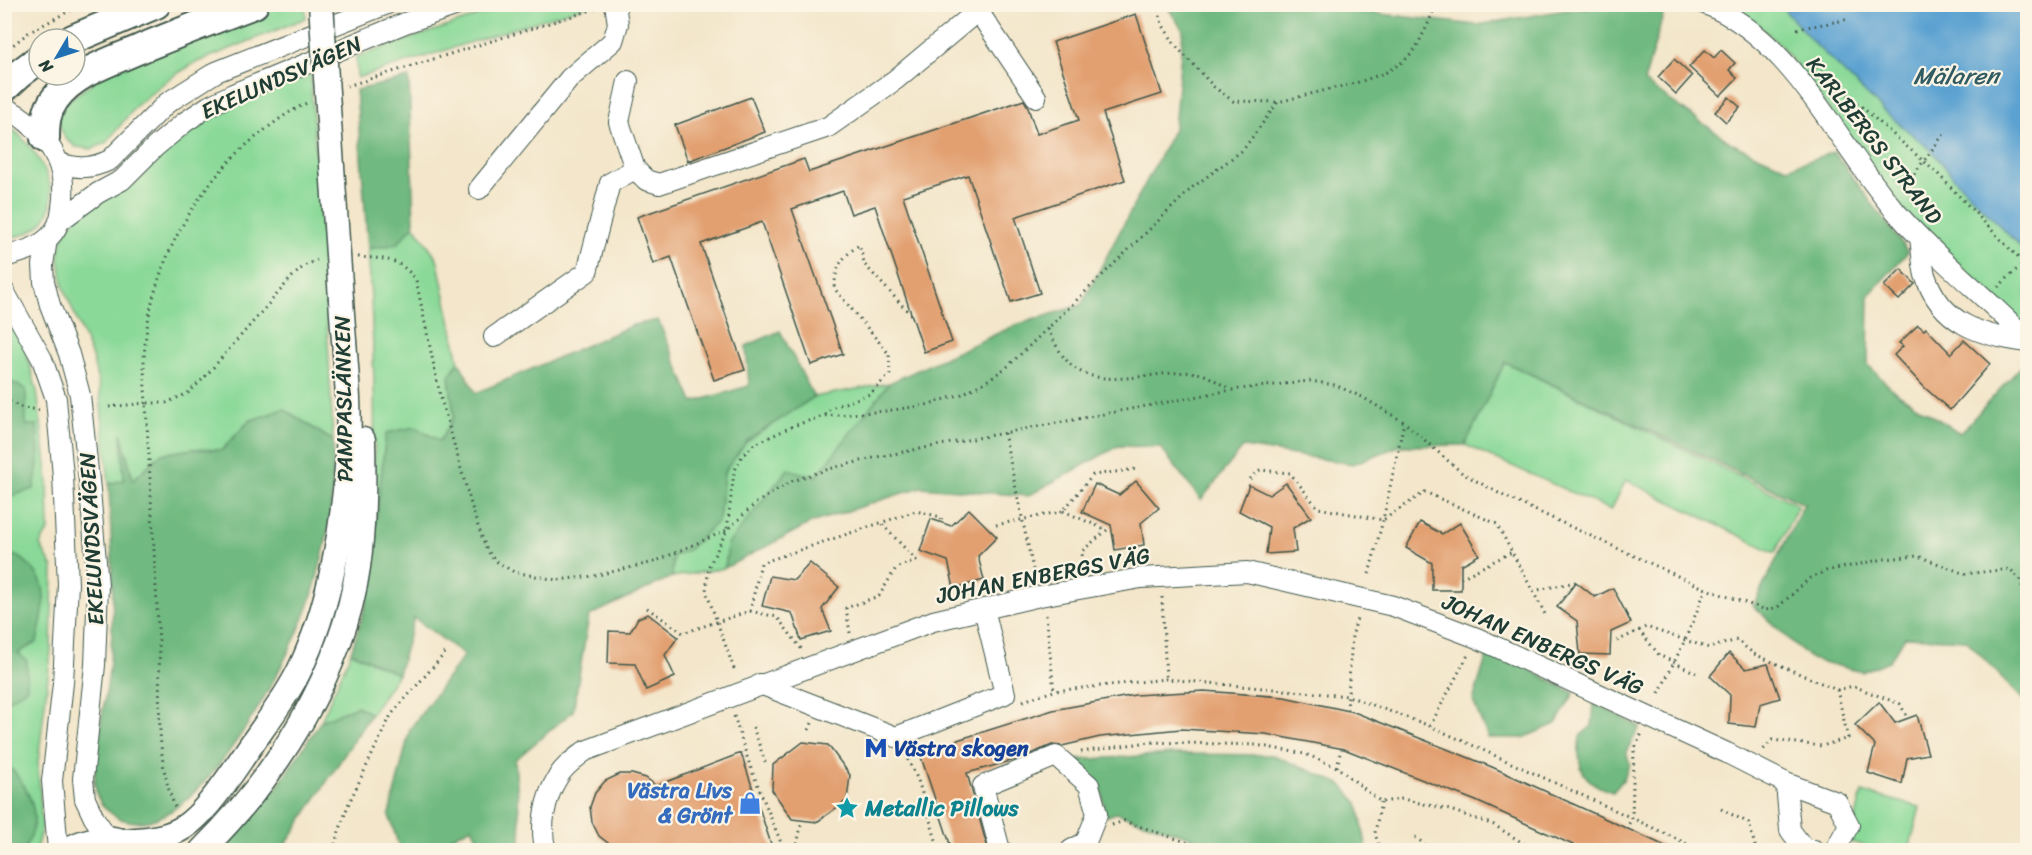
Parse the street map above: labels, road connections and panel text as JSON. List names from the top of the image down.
{
  "streets": {
    "main road": ["PAMPASLÄNKEN"],
    "street": ["EKELUNDSVÄGEN", "KARLBERGS STRAND", "JOHAN ENBERGS VÄG"]
  },
  "crossings": [
    ["EKELUNDSVÄGEN", "PAMPASLÄNKEN"]
  ],
  "water": ["Mälaren"],
  "places": {
    "metro station": ["Västra skogen"],
    "shop": ["Västra Livs & Grönt"],
    "place": ["Metallic Pillows"]
  },
  "north": "bottom left"
}
